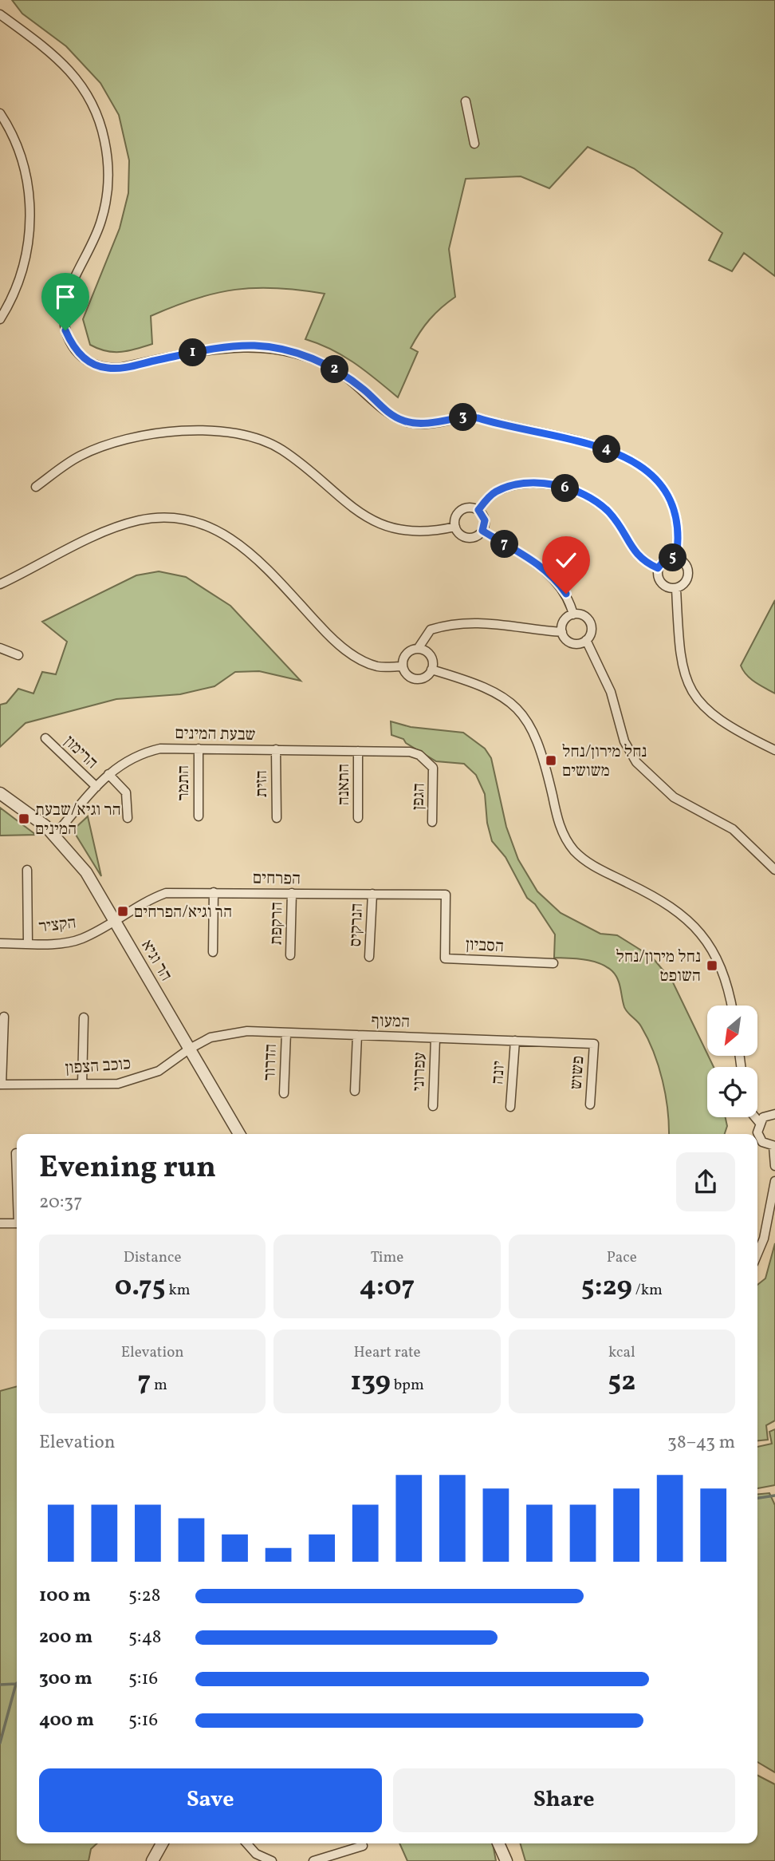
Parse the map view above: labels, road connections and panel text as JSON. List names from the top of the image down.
{
  "streets": {
    "street": [
      "שבעת המינים",
      "הרימון",
      "התמר",
      "הזית",
      "התאנה",
      "הגפן",
      "הפרחים",
      "הרקפת",
      "הקציר",
      "הנרקיס",
      "הסביון",
      "הר וגיא",
      "המעוף",
      "הדרור",
      "כוכב הצפון",
      "עפרוני",
      "יונה",
      "פשוש"
    ]
  },
  "crossings": [
    ["שבעת המינים", "הרימון"],
    ["שבעת המינים", "התמר"],
    ["שבעת המינים", "הזית"],
    ["שבעת המינים", "התאנה"],
    ["שבעת המינים", "הגפן"],
    ["שבעת המינים", "הר וגיא"],
    ["הפרחים", "הרקפת"],
    ["הפרחים", "הקציר"],
    ["הפרחים", "הנרקיס"],
    ["הפרחים", "הסביון"],
    ["הפרחים", "הר וגיא"],
    ["הקציר", "הר וגיא"],
    ["הר וגיא", "המעוף"],
    ["הר וגיא", "כוכב הצפון"],
    ["המעוף", "הדרור"],
    ["המעוף", "כוכב הצפון"],
    ["המעוף", "עפרוני"],
    ["המעוף", "יונה"],
    ["המעוף", "פשוש"]
  ],
  "places": {
    "transit": [
      "נחל מירון/נחל משושים",
      "הר וגיא/שבעת המינים",
      "הר וגיא/הפרחים",
      "נחל מירון/נחל השופט"
    ]
  },
  "north": "bottom left",
  "page": {
    "pins": [
      "1",
      "2",
      "3",
      "4",
      "6",
      "7",
      "5"
    ],
    "heading": ["Evening run", "20:37"],
    "stats": [
      ["Distance", "0.75 km"],
      ["Time", "4:07"],
      ["Pace", "5:29 /km"],
      ["Elevation", "7 m"],
      ["Heart rate", "139 bpm"],
      ["kcal", "52"]
    ],
    "chart": ["Elevation", "38–43 m"],
    "list": [
      {
        "name": "100 m",
        "note": "5:28"
      },
      {
        "name": "200 m",
        "note": "5:48"
      },
      {
        "name": "300 m",
        "note": "5:16"
      },
      {
        "name": "400 m",
        "note": "5:16"
      }
    ],
    "buttons": ["Save", "Share"]
  }
}
